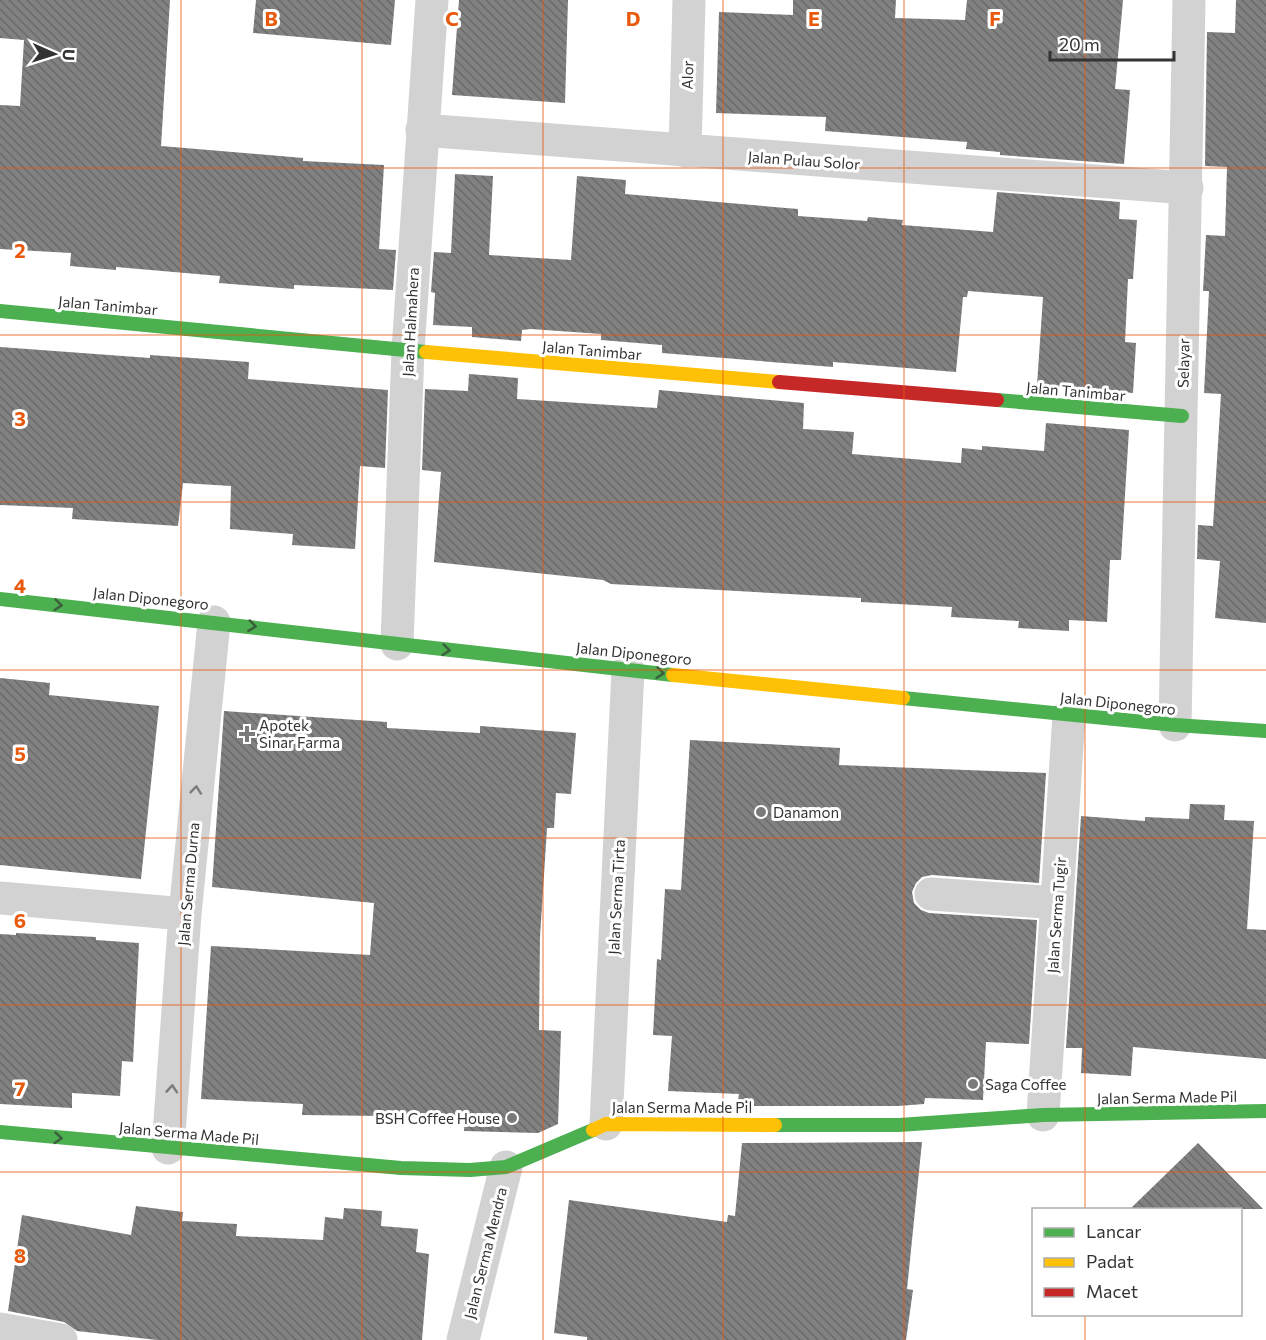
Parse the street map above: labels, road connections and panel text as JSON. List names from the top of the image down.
{
  "streets": {
    "street": [
      "Alor",
      "Jalan Pulau Solor",
      "Jalan Tanimbar",
      "Jalan Halmahera",
      "Selayar",
      "Jalan Diponegoro",
      "Jalan Serma Durna",
      "Jalan Serma Tirta",
      "Jalan Serma Tugir",
      "Jalan Serma Made Pil",
      "Jalan Serma Mendra"
    ]
  },
  "crossings": [
    ["Alor", "Jalan Pulau Solor"],
    ["Jalan Pulau Solor", "Jalan Halmahera"],
    ["Jalan Pulau Solor", "Selayar"],
    ["Jalan Tanimbar", "Jalan Halmahera"],
    ["Jalan Tanimbar", "Selayar"],
    ["Jalan Halmahera", "Jalan Diponegoro"],
    ["Selayar", "Jalan Diponegoro"],
    ["Jalan Diponegoro", "Jalan Serma Durna"],
    ["Jalan Diponegoro", "Jalan Serma Tirta"],
    ["Jalan Diponegoro", "Jalan Serma Tugir"],
    ["Jalan Serma Durna", "Jalan Serma Made Pil"],
    ["Jalan Serma Tirta", "Jalan Serma Made Pil"],
    ["Jalan Serma Tugir", "Jalan Serma Made Pil"],
    ["Jalan Serma Made Pil", "Jalan Serma Mendra"]
  ],
  "one_way": ["Jalan Diponegoro", "Jalan Serma Durna"],
  "places": {
    "health": ["Apotek Sinar Farma"],
    "other": ["Danamon", "Saga Coffee", "BSH Coffee House"]
  },
  "legend": ["Lancar", "Padat", "Macet"],
  "scale_bar": "20 m",
  "north": "right",
  "grid": {
    "columns": [
      "B",
      "C",
      "D",
      "E",
      "F"
    ],
    "rows": [
      "2",
      "3",
      "4",
      "5",
      "6",
      "7",
      "8"
    ]
  }
}
